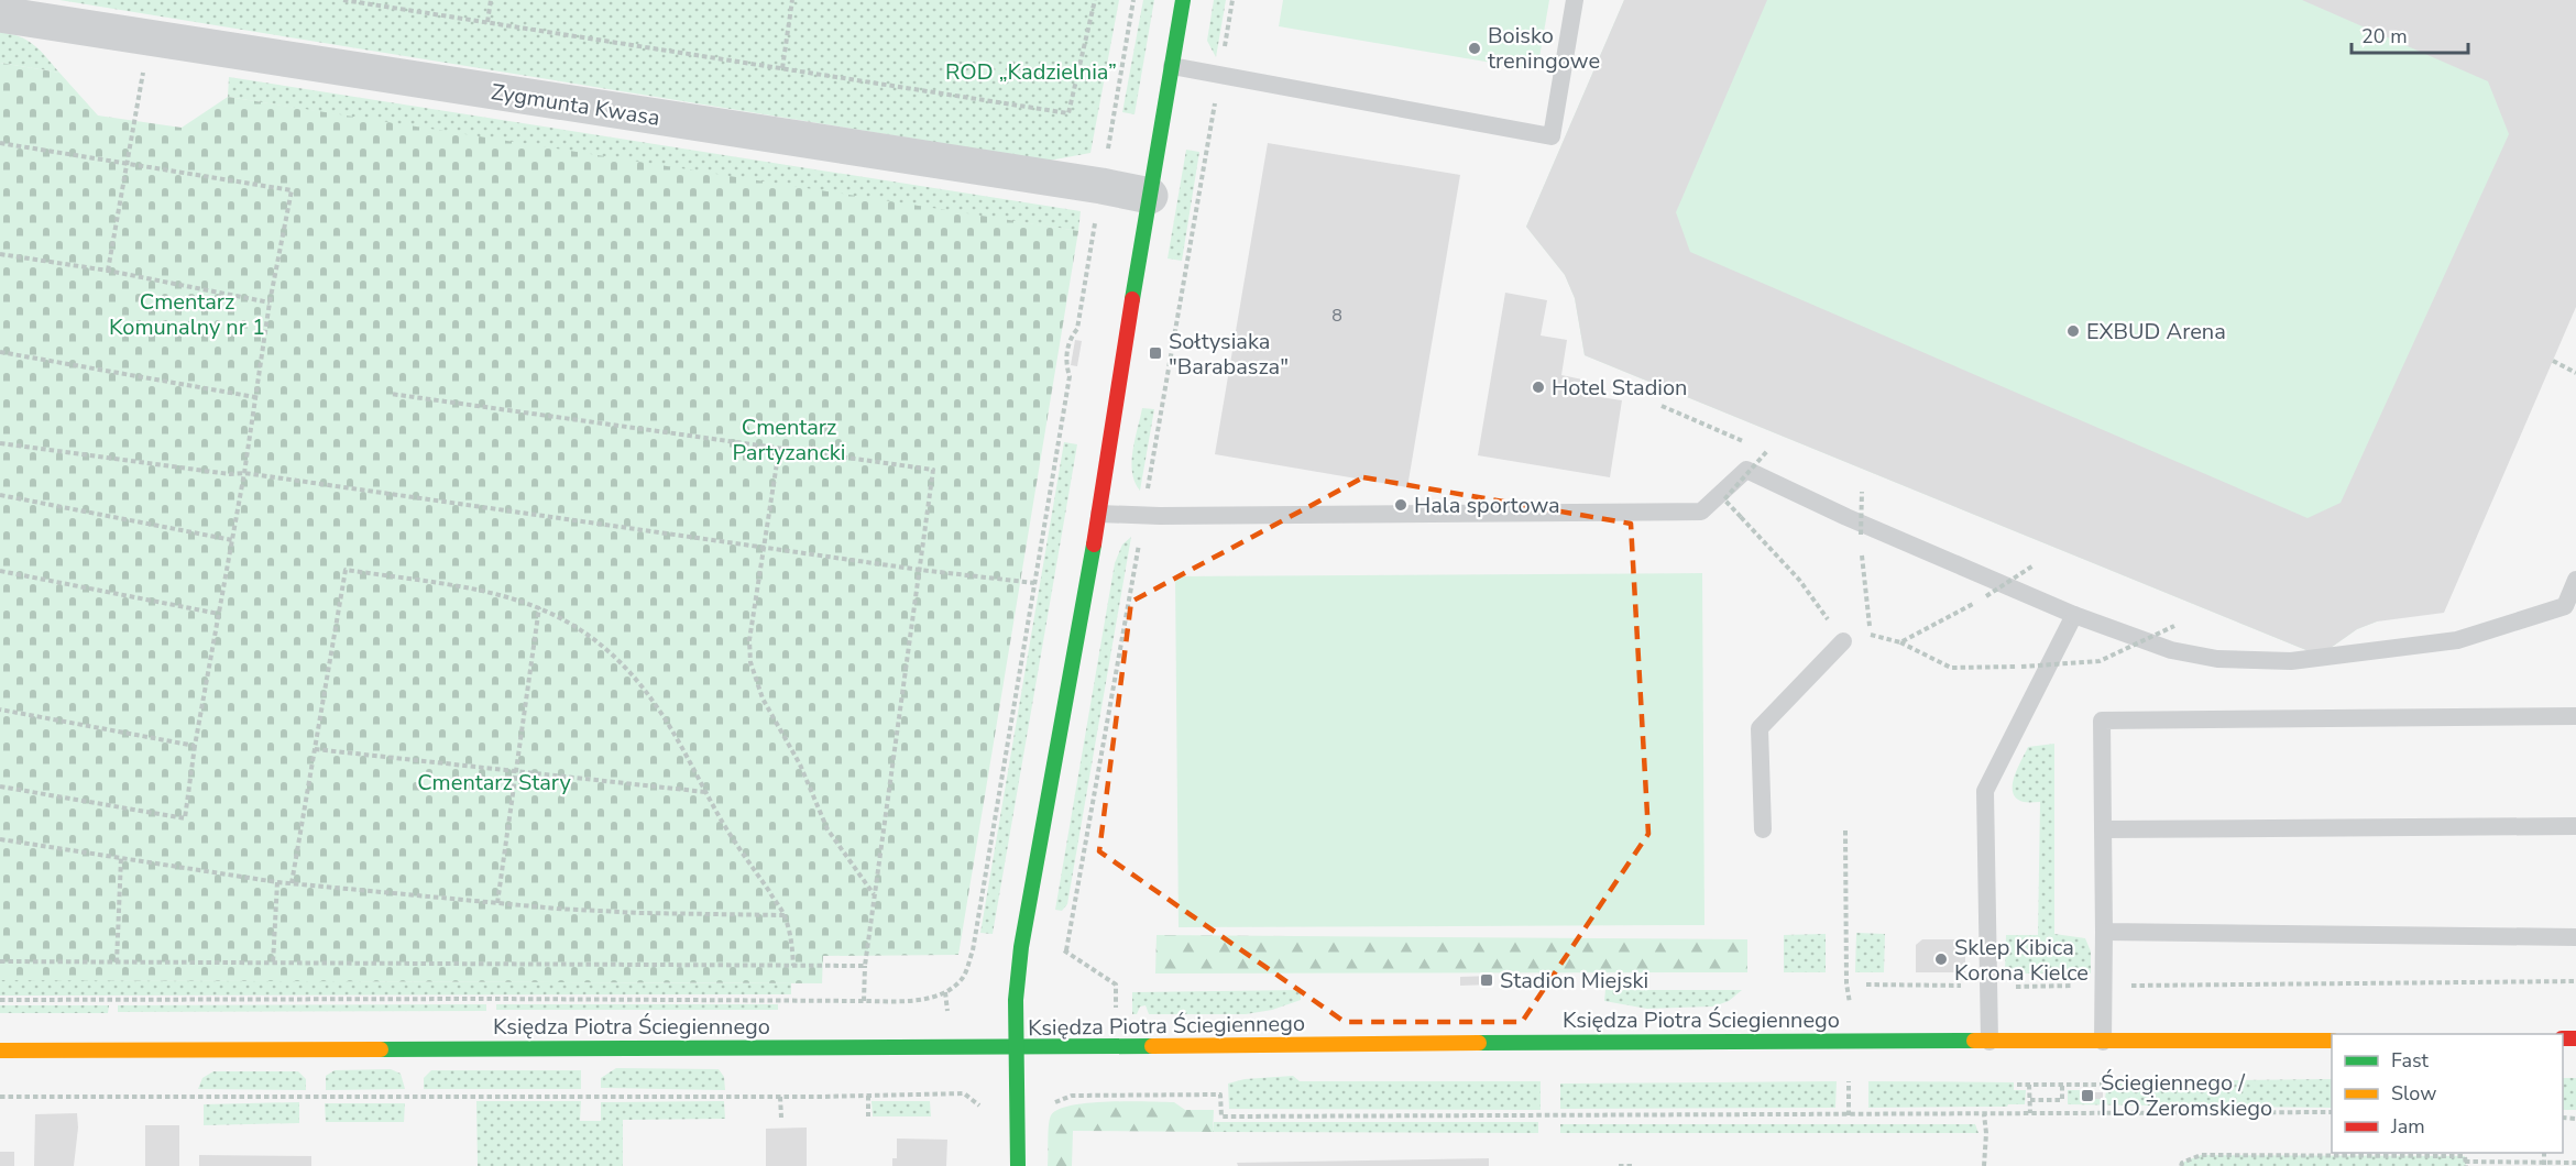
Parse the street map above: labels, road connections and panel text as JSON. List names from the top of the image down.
{
  "streets": {
    "street": ["Zygmunta Kwasa", "Księdza Piotra Ściegiennego"]
  },
  "parks": [
    "ROD „Kadzielnia”",
    "Cmentarz Komunalny nr 1",
    "Cmentarz Partyzancki",
    "Cmentarz Stary"
  ],
  "places": {
    "other": [
      "Boisko treningowe",
      "EXBUD Arena",
      "Hotel Stadion",
      "Hala sportowa",
      "Sklep Kibica Korona Kielce"
    ],
    "transit": ["Sołtysiaka \"Barabasza\"", "Stadion Miejski", "Ściegiennego / I LO Żeromskiego"]
  },
  "house_numbers": ["8"],
  "legend": ["Fast", "Slow", "Jam"],
  "scale_bar": "20 m"
}
